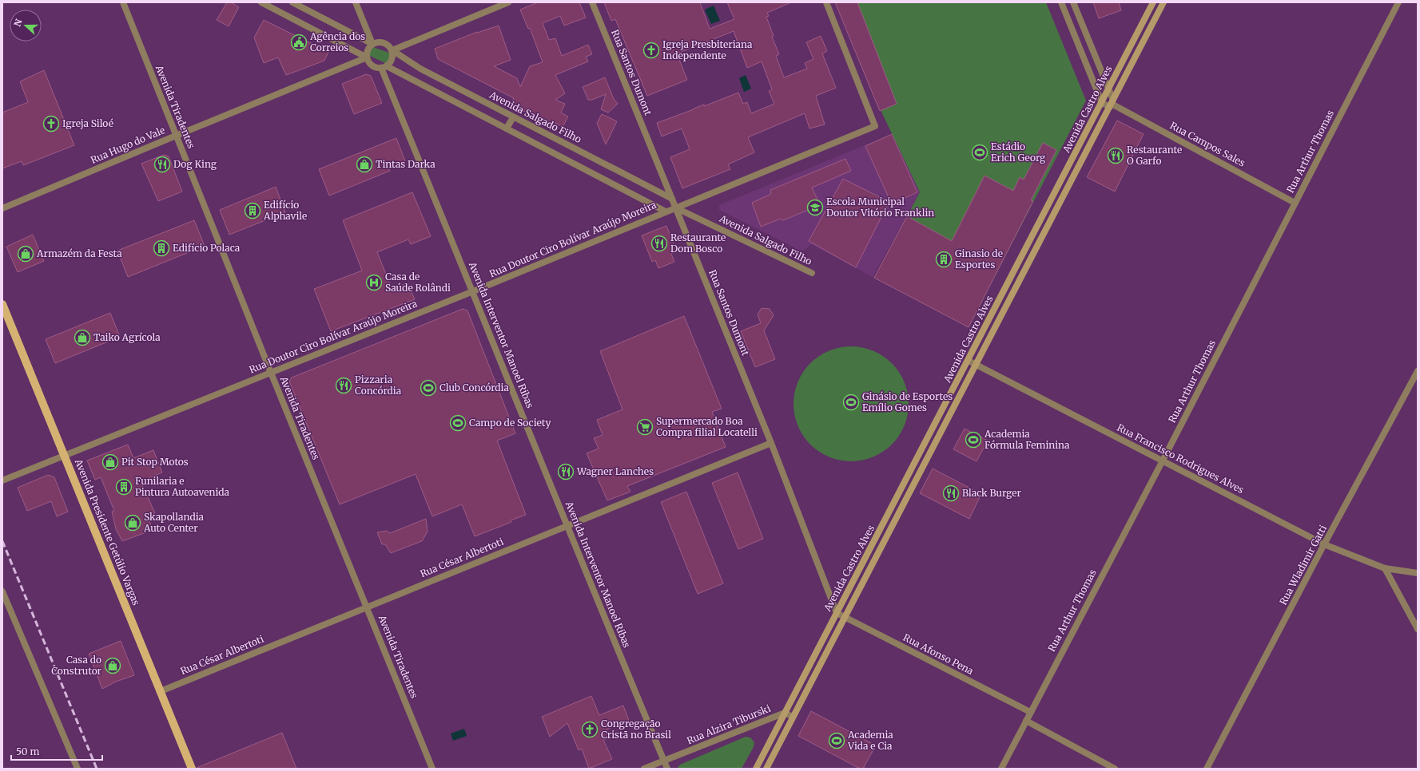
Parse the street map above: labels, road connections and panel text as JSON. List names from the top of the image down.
{
  "streets": {
    "main road": ["Avenida Castro Alves", "Avenida Presidente Getúlio Vargas"],
    "street": [
      "Rua Santos Dumont",
      "Avenida Tiradentes",
      "Avenida Salgado Filho",
      "Rua Campos Sales",
      "Rua Hugo do Vale",
      "Rua Arthur Thomas",
      "Rua Doutor Ciro Bolívar Araújo Moreira",
      "Avenida Interventor Manoel Ribas",
      "Rua Francisco Rodrigues Alves",
      "Rua César Albertoti",
      "Rua Wladimir Gatti",
      "Rua Afonso Pena",
      "Rua Alzira Tiburski"
    ]
  },
  "crossings": [
    ["Rua Santos Dumont", "Avenida Castro Alves"],
    ["Rua Santos Dumont", "Avenida Salgado Filho"],
    ["Rua Santos Dumont", "Rua Doutor Ciro Bolívar Araújo Moreira"],
    ["Rua Santos Dumont", "Rua César Albertoti"],
    ["Rua Santos Dumont", "Rua Afonso Pena"],
    ["Avenida Tiradentes", "Rua Hugo do Vale"],
    ["Avenida Tiradentes", "Rua Doutor Ciro Bolívar Araújo Moreira"],
    ["Avenida Tiradentes", "Rua César Albertoti"],
    ["Avenida Castro Alves", "Rua Campos Sales"],
    ["Avenida Castro Alves", "Rua Francisco Rodrigues Alves"],
    ["Avenida Castro Alves", "Rua Afonso Pena"],
    ["Avenida Castro Alves", "Rua Alzira Tiburski"],
    ["Avenida Salgado Filho", "Rua Hugo do Vale"],
    ["Avenida Salgado Filho", "Rua Doutor Ciro Bolívar Araújo Moreira"],
    ["Avenida Salgado Filho", "Avenida Interventor Manoel Ribas"],
    ["Rua Campos Sales", "Rua Arthur Thomas"],
    ["Rua Hugo do Vale", "Avenida Interventor Manoel Ribas"],
    ["Rua Arthur Thomas", "Rua Francisco Rodrigues Alves"],
    ["Rua Arthur Thomas", "Rua Afonso Pena"],
    ["Rua Doutor Ciro Bolívar Araújo Moreira", "Avenida Interventor Manoel Ribas"],
    ["Rua Doutor Ciro Bolívar Araújo Moreira", "Avenida Presidente Getúlio Vargas"],
    ["Avenida Interventor Manoel Ribas", "Rua César Albertoti"],
    ["Avenida Interventor Manoel Ribas", "Rua Alzira Tiburski"],
    ["Rua Francisco Rodrigues Alves", "Rua Wladimir Gatti"],
    ["Avenida Presidente Getúlio Vargas", "Rua César Albertoti"]
  ],
  "places": {
    "public building": ["Agência dos Correios"],
    "church": ["Igreja Presbiteriana Independente", "Igreja Siloé", "Congregação Cristã no Brasil"],
    "sports": [
      "Estádio Erich Georg",
      "Club Concórdia",
      "Ginásio de Esportes Emílio Gomes",
      "Campo de Society",
      "Academia Fórmula Feminina",
      "Academia Vida e Cia"
    ],
    "restaurant": [
      "Restaurante O Garfo",
      "Dog King",
      "Restaurante Dom Bosco",
      "Pizzaria Concórdia",
      "Wagner Lanches",
      "Black Burger"
    ],
    "shop": [
      "Tintas Darka",
      "Armazém da Festa",
      "Taiko Agrícola",
      "Pit Stop Motos",
      "Skapollandia Auto Center",
      "Casa do Construtor"
    ],
    "school or university": ["Escola Municipal Doutor Vitório Franklin"],
    "building": [
      "Edifício Alphavile",
      "Edifício Polaca",
      "Ginasio de Esportes",
      "Funilaria e Pintura Autoavenida"
    ],
    "hospital": ["Casa de Saúde Rolândi"],
    "supermarket": ["Supermercado Boa Compra filial Locatelli"]
  },
  "scale_bar": "50 m",
  "north": "left"
}
